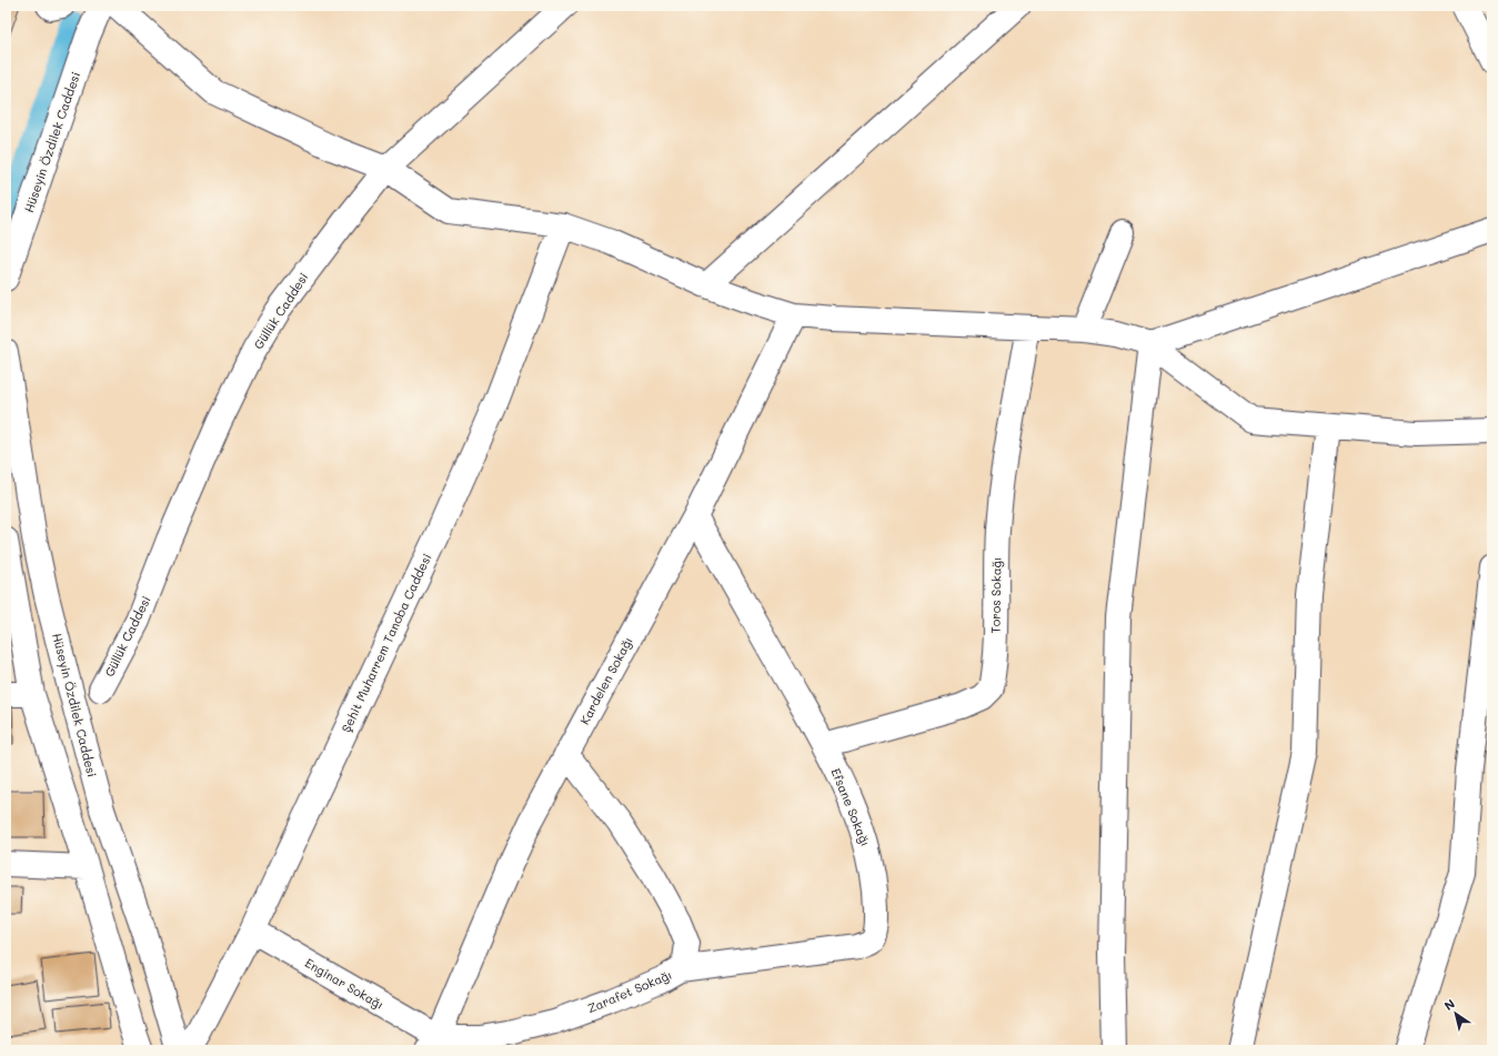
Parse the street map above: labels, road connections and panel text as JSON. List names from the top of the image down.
{
  "streets": {
    "street": [
      "Hüseyin Özdilek Caddesi",
      "Güllük Caddesi",
      "Toros Sokağı",
      "Şehit Muharrem Tanoba Caddesi",
      "Kardelen Sokağı",
      "Efsane Sokağı",
      "Enginar Sokağı",
      "Zarafet Sokağı"
    ]
  },
  "crossings": [
    ["Toros Sokağı", "Efsane Sokağı"],
    ["Şehit Muharrem Tanoba Caddesi", "Enginar Sokağı"],
    ["Kardelen Sokağı", "Efsane Sokağı"],
    ["Kardelen Sokağı", "Enginar Sokağı"],
    ["Kardelen Sokağı", "Zarafet Sokağı"],
    ["Efsane Sokağı", "Zarafet Sokağı"],
    ["Enginar Sokağı", "Zarafet Sokağı"]
  ],
  "north": "top left"
}
